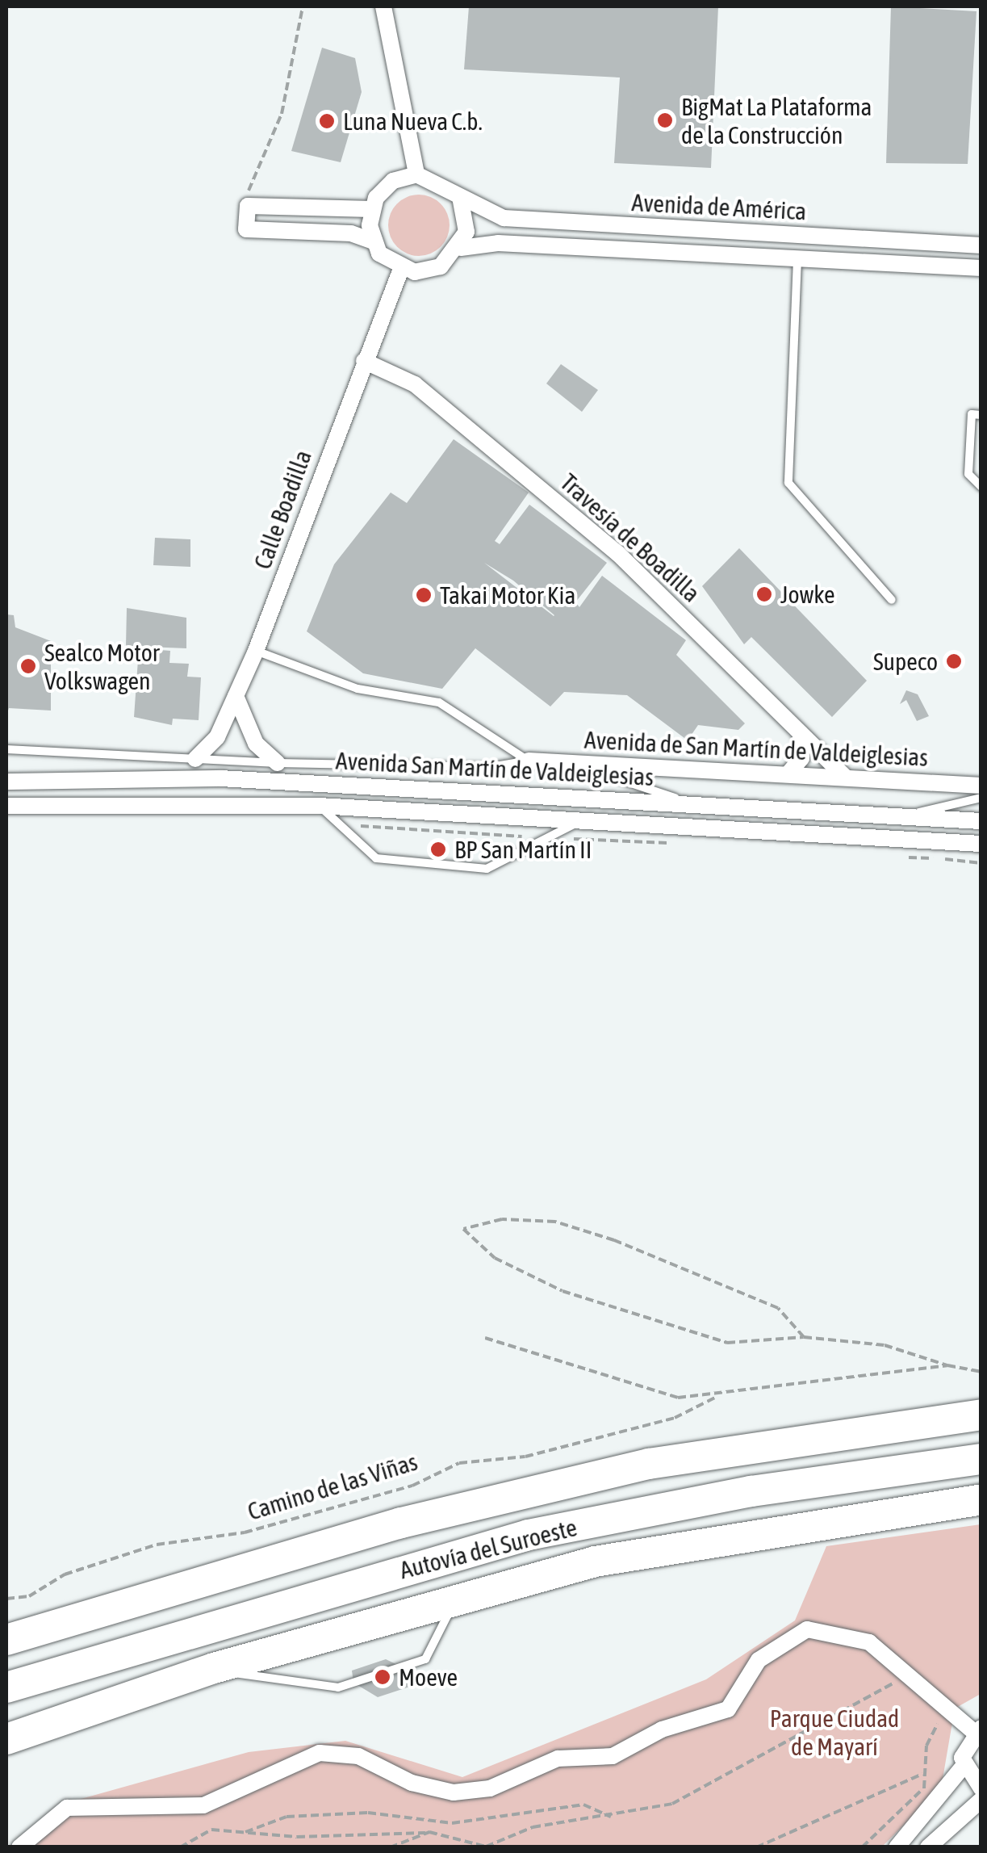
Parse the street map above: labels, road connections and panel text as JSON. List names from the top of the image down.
{
  "streets": {
    "highway": ["Autovía del Suroeste"],
    "street": [
      "Avenida de América",
      "Calle Boadilla",
      "Travesía de Boadilla",
      "Avenida de San Martín de Valdeiglesias",
      "Avenida San Martín de Valdeiglesias"
    ],
    "path": ["Camino de las Viñas"]
  },
  "crossings": [
    ["Avenida de América", "Calle Boadilla"],
    ["Calle Boadilla", "Travesía de Boadilla"],
    ["Travesía de Boadilla", "Avenida de San Martín de Valdeiglesias"]
  ],
  "parks": ["Parque Ciudad de Mayarí"],
  "places": [
    "BigMat La Plataforma de la Construcción",
    "Luna Nueva C.b.",
    "Jowke",
    "Takai Motor Kia",
    "Supeco",
    "Sealco Motor Volkswagen",
    "BP San Martín II",
    "Moeve"
  ]
}
